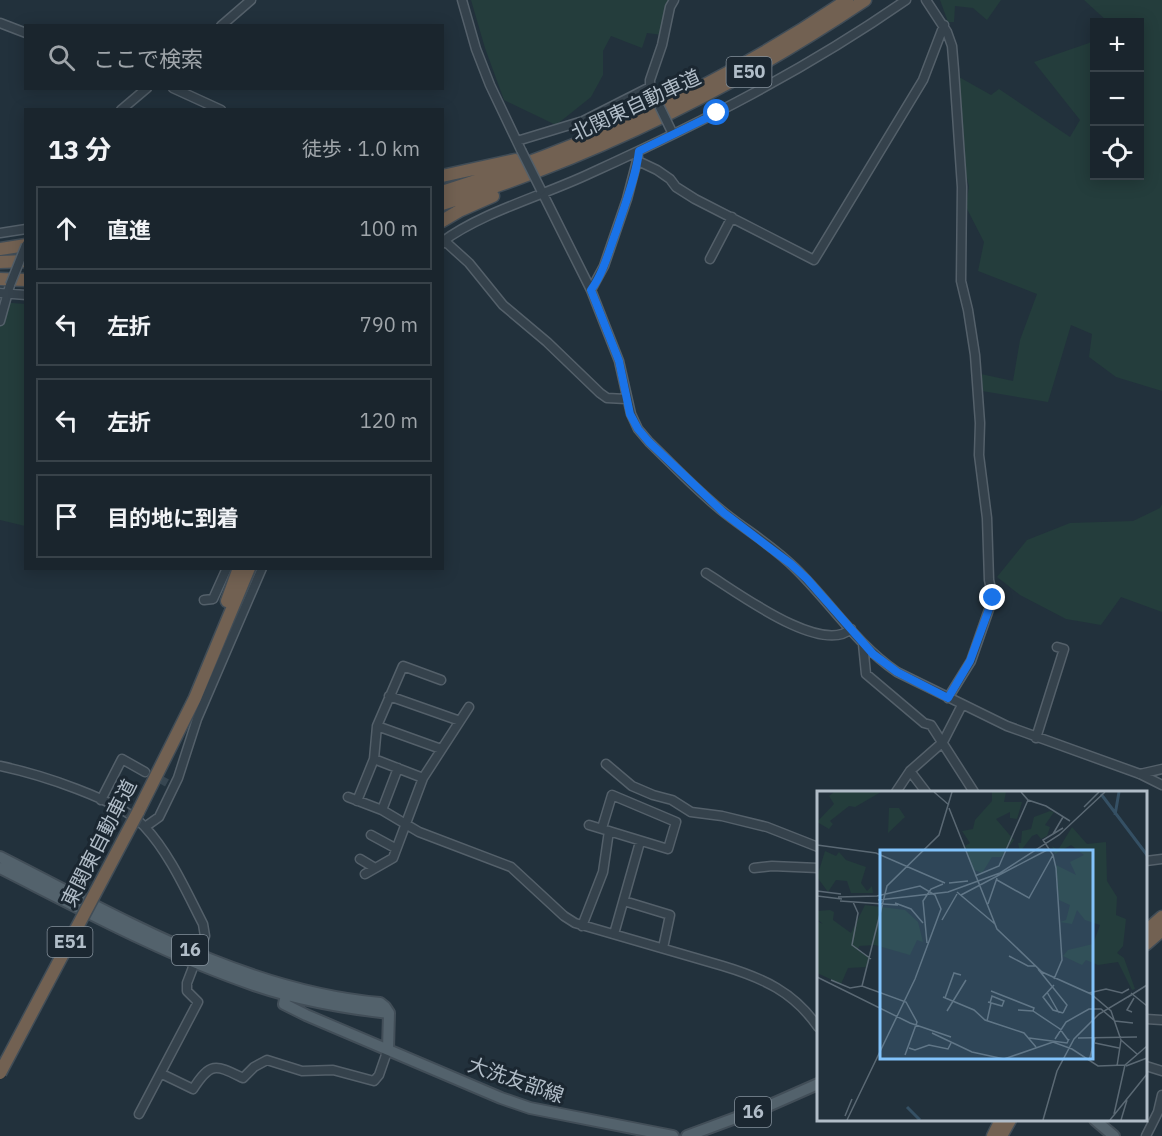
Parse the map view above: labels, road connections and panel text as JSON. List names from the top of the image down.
{
  "streets": {
    "highway": [
      "E50",
      "北関東自動車道",
      "東関東自動車道",
      "E51"
    ],
    "main road": ["16", "大洗友部線"]
  },
  "crossings": [
    ["16", "大洗友部線"]
  ],
  "page": {
    "map_buttons": ["+", "−"],
    "search": "ここで検索",
    "heading": ["13 分", "徒歩 · 1.0 km"],
    "list": [
      ["直進", "100 m"],
      ["左折", "790 m"],
      ["左折", "120 m"],
      "目的地に到着"
    ]
  }
}
